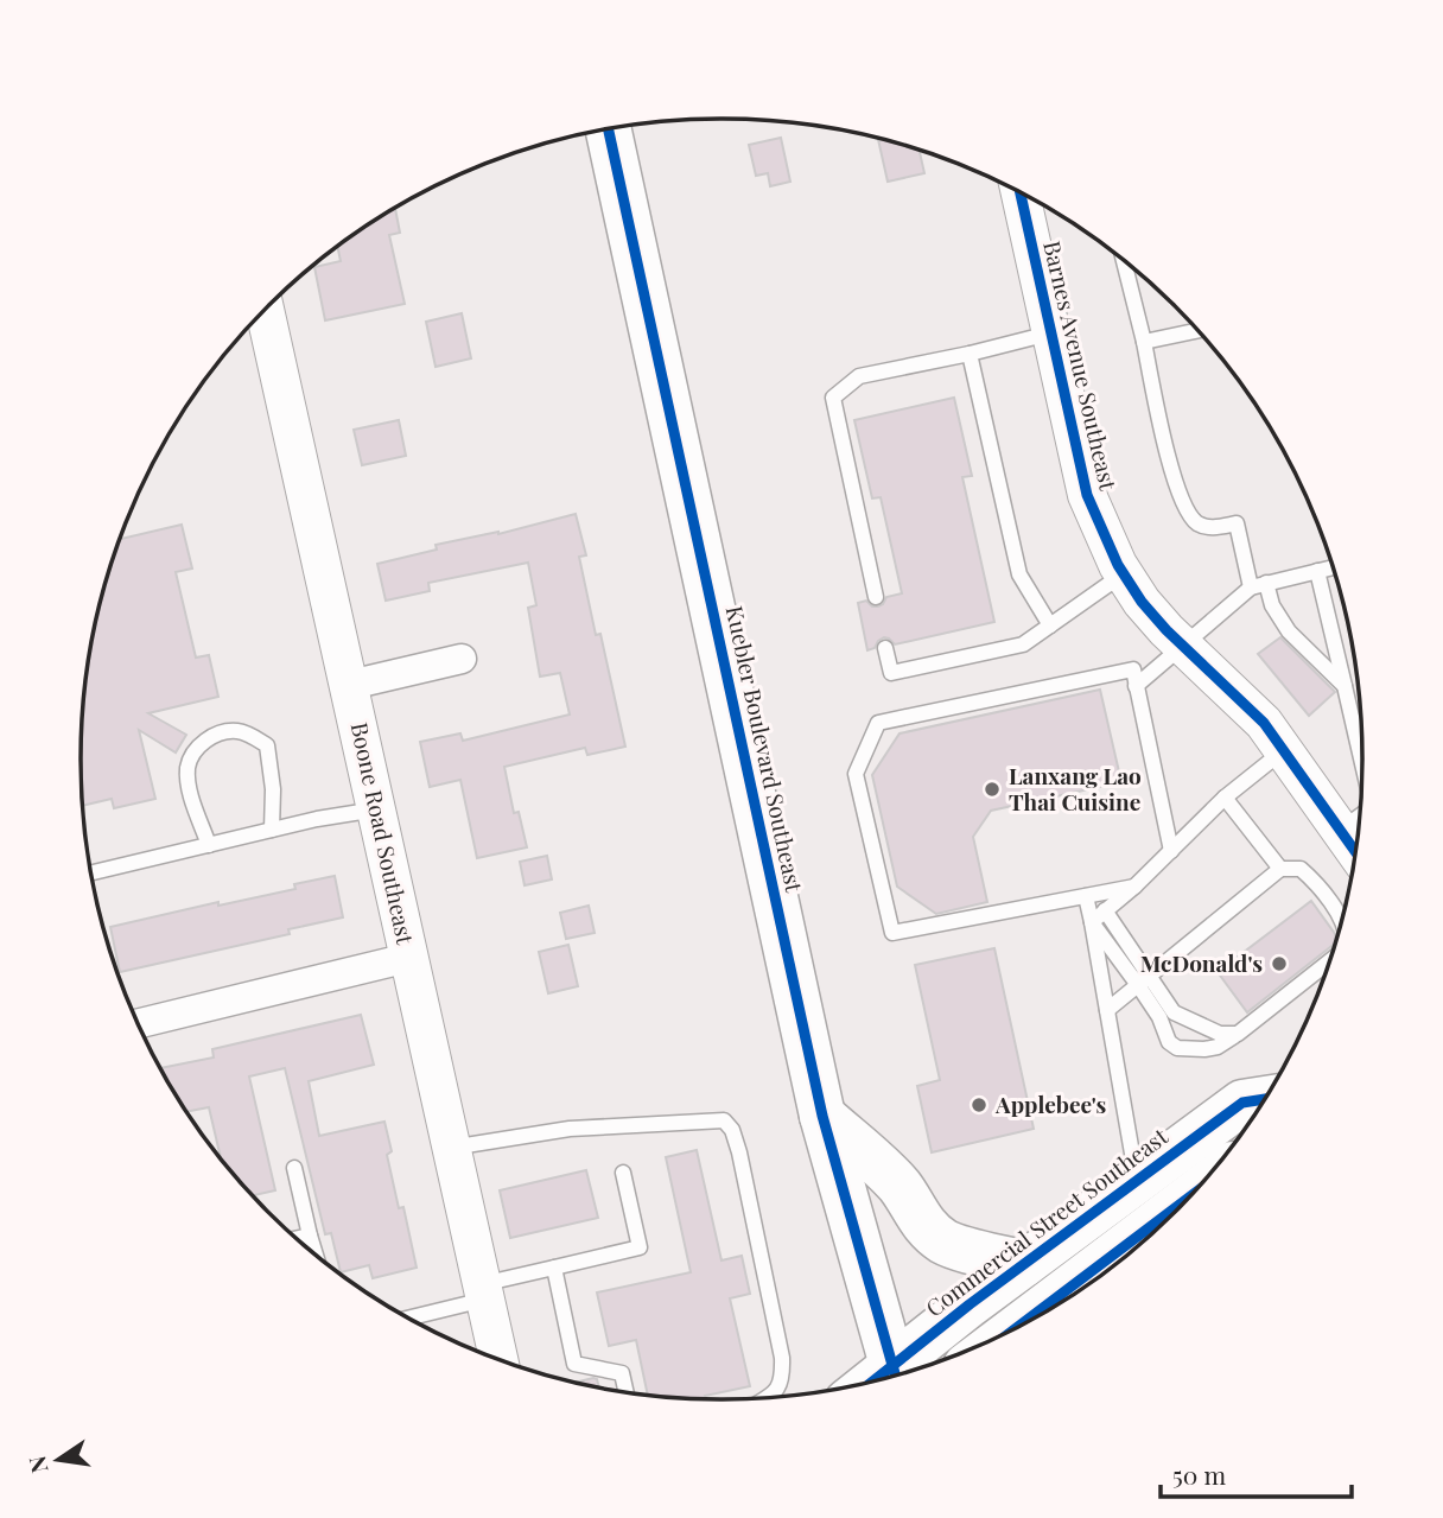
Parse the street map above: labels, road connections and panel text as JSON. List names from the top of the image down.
{
  "streets": {
    "main road": ["Kuebler Boulevard Southeast", "Commercial Street Southeast"],
    "street": ["Barnes Avenue Southeast", "Boone Road Southeast"]
  },
  "places": ["Lanxang Lao Thai Cuisine", "McDonald's", "Applebee's"],
  "scale_bar": "50 m",
  "north": "left"
}
